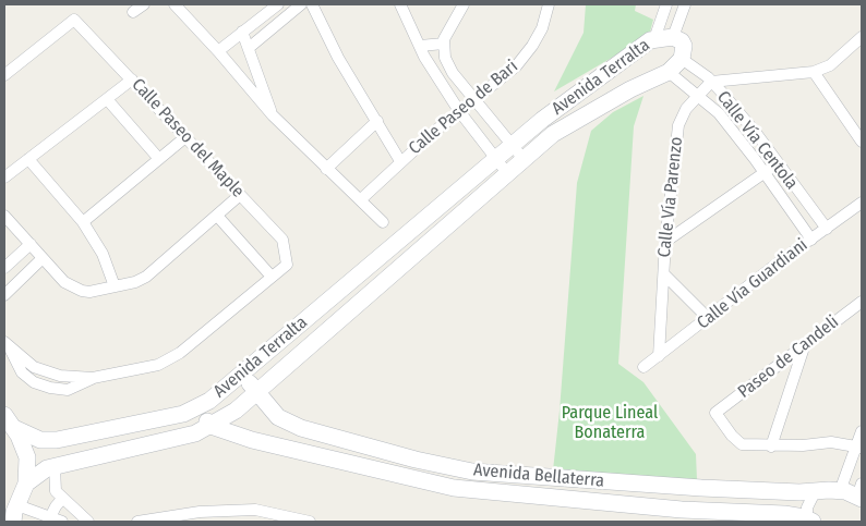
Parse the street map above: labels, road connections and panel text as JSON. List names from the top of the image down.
{
  "streets": {
    "street": [
      "Avenida Terralta",
      "Calle Paseo de Bari",
      "Calle Paseo del Maple",
      "Calle Vía Centola",
      "Calle Vía Parenzo",
      "Calle Vía Guardiani",
      "Paseo de Candeli",
      "Avenida Bellaterra"
    ]
  },
  "crossings": [
    ["Avenida Terralta", "Calle Vía Centola"],
    ["Avenida Terralta", "Avenida Bellaterra"],
    ["Calle Vía Centola", "Calle Vía Parenzo"],
    ["Calle Vía Centola", "Calle Vía Guardiani"],
    ["Calle Vía Parenzo", "Calle Vía Guardiani"]
  ],
  "parks": ["Parque Lineal Bonaterra"]
}
